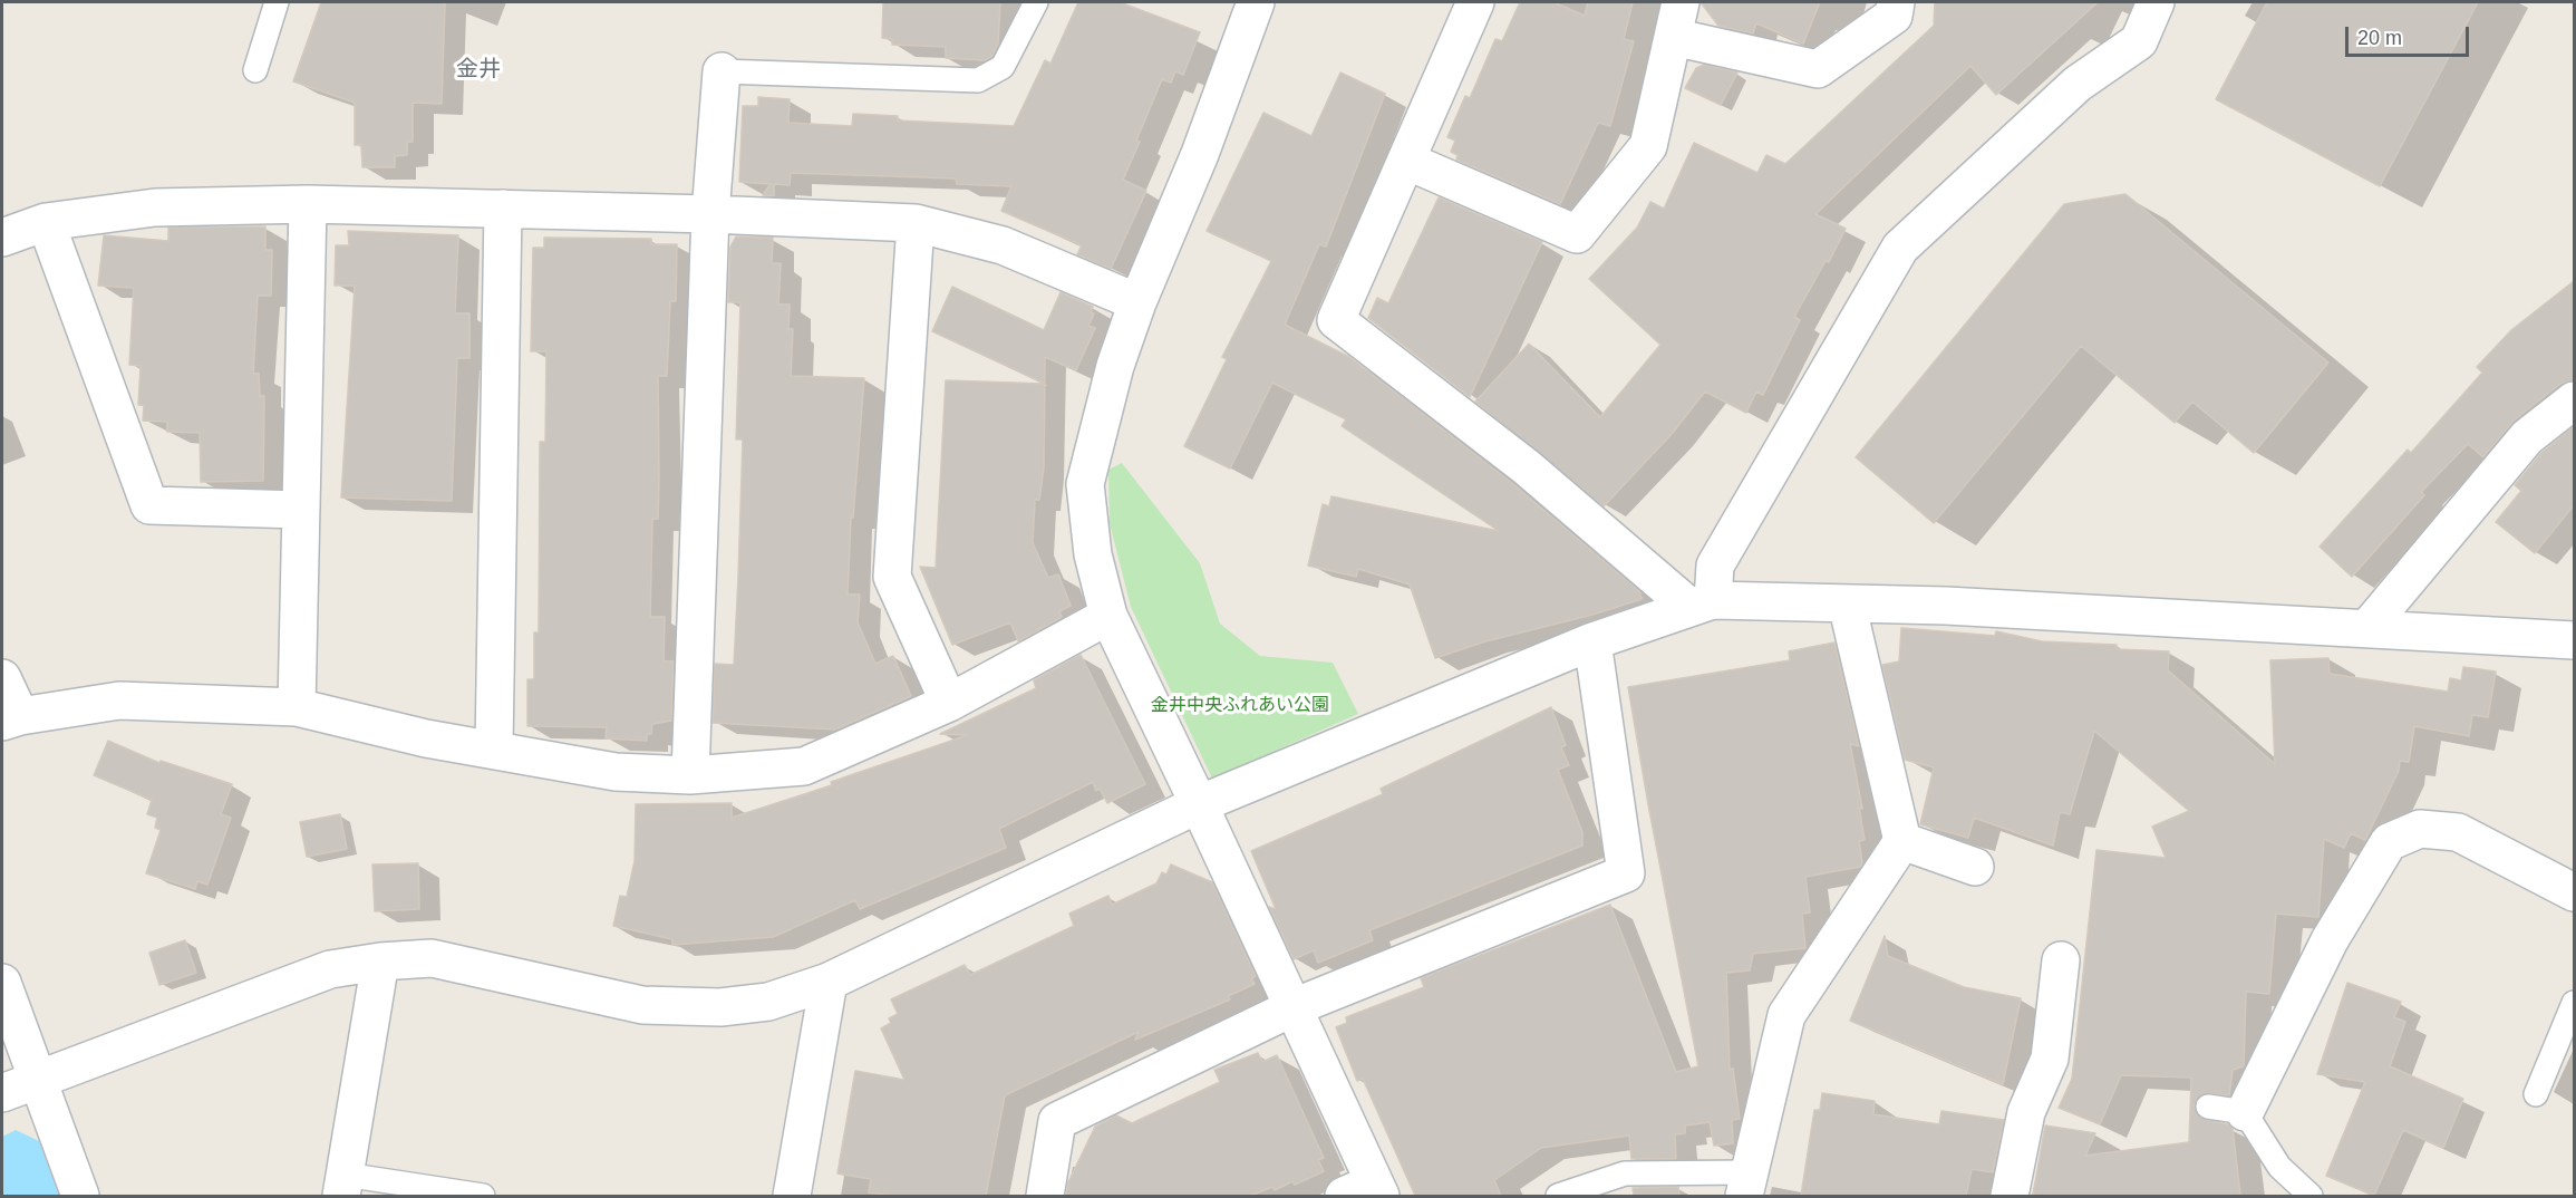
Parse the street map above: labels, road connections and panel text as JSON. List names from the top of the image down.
{
  "districts": ["金井"],
  "parks": ["金井中央ふれあい公園"],
  "scale_bar": "20 m"
}
